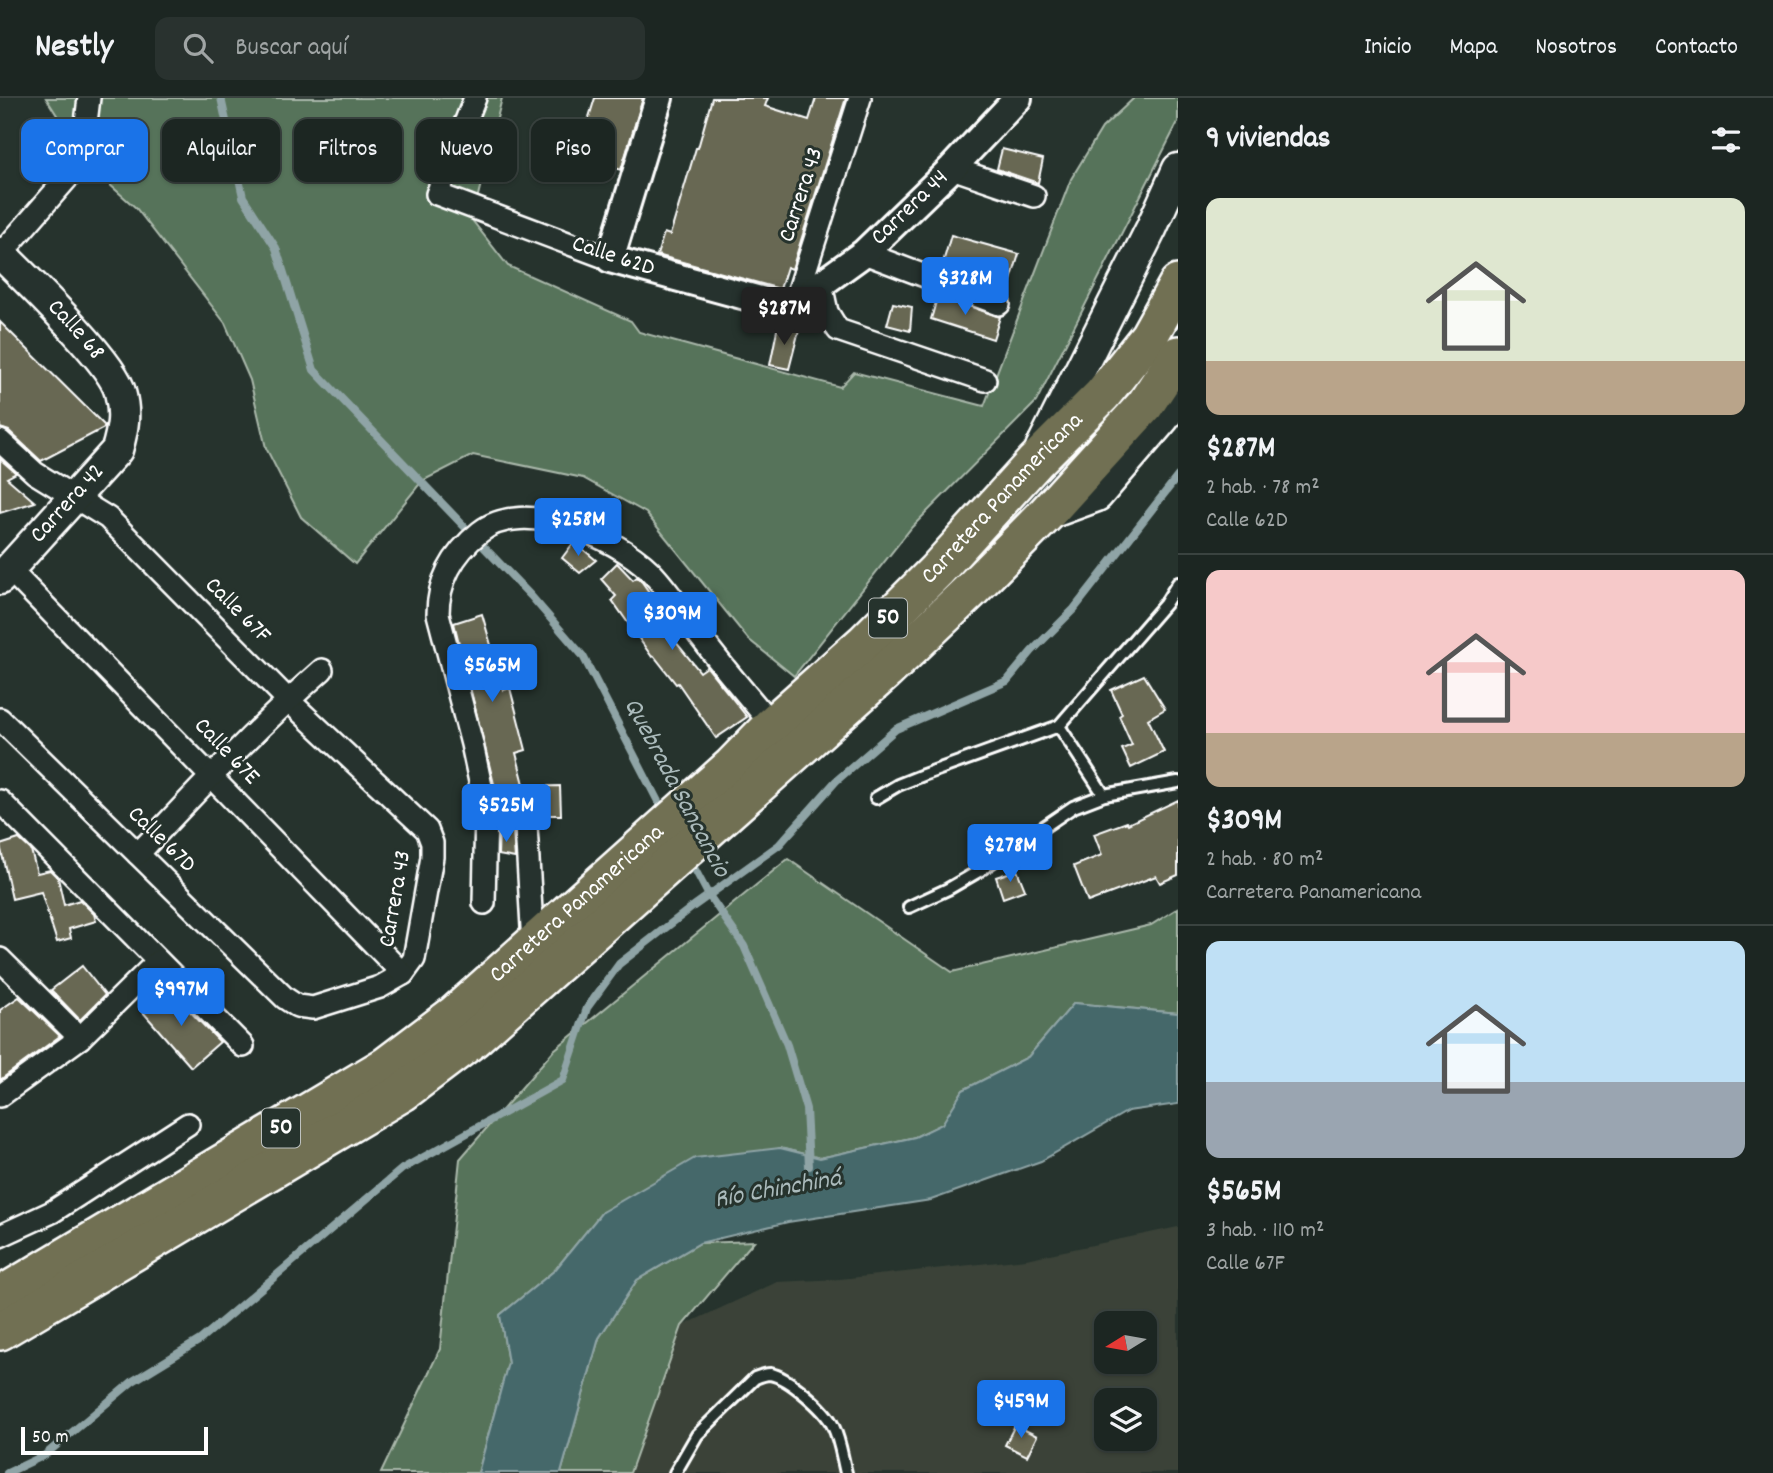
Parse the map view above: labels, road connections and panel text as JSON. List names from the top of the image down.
{
  "streets": {
    "highway": ["Carretera Panamericana", "50"],
    "main road": ["Calle 68", "Carrera 42"],
    "street": [
      "Carrera 43",
      "Carrera 44",
      "Calle 62D",
      "Calle 67F",
      "Calle 67E",
      "Calle 67D"
    ]
  },
  "crossings": [
    ["Carrera 43", "Carrera 44"],
    ["Carrera 43", "Calle 62D"],
    ["Carrera 43", "Calle 67F"],
    ["Carrera 43", "Calle 67E"],
    ["Carrera 43", "Calle 67D"],
    ["Carrera 44", "Calle 62D"],
    ["Calle 68", "Carrera 42"],
    ["Carrera 42", "Calle 67F"],
    ["Carrera 42", "Calle 67E"]
  ],
  "water": ["Quebrada Sancancio", "Río Chinchiná"],
  "scale_bar": "50 m",
  "north": "left",
  "page": {
    "header": "Nestly",
    "search": "Buscar aquí",
    "nav": [
      "Inicio",
      "Mapa",
      "Nosotros",
      "Contacto"
    ],
    "heading": "9 viviendas",
    "chip": [
      "Comprar",
      "Alquilar",
      "Filtros",
      "Nuevo",
      "Piso"
    ],
    "list": [
      {
        "name": "$287M",
        "note": "2 hab. · 78 m² · Calle 62D"
      },
      {
        "name": "$309M",
        "note": "2 hab. · 80 m² · Carretera Panamericana"
      },
      {
        "name": "$565M",
        "note": "3 hab. · 110 m² · Calle 67F"
      }
    ],
    "price": [
      "$328M",
      "$287M",
      "$258M",
      "$309M",
      "$565M",
      "$525M",
      "$278M",
      "$997M",
      "$459M"
    ],
    "scale": "50 m"
  }
}
